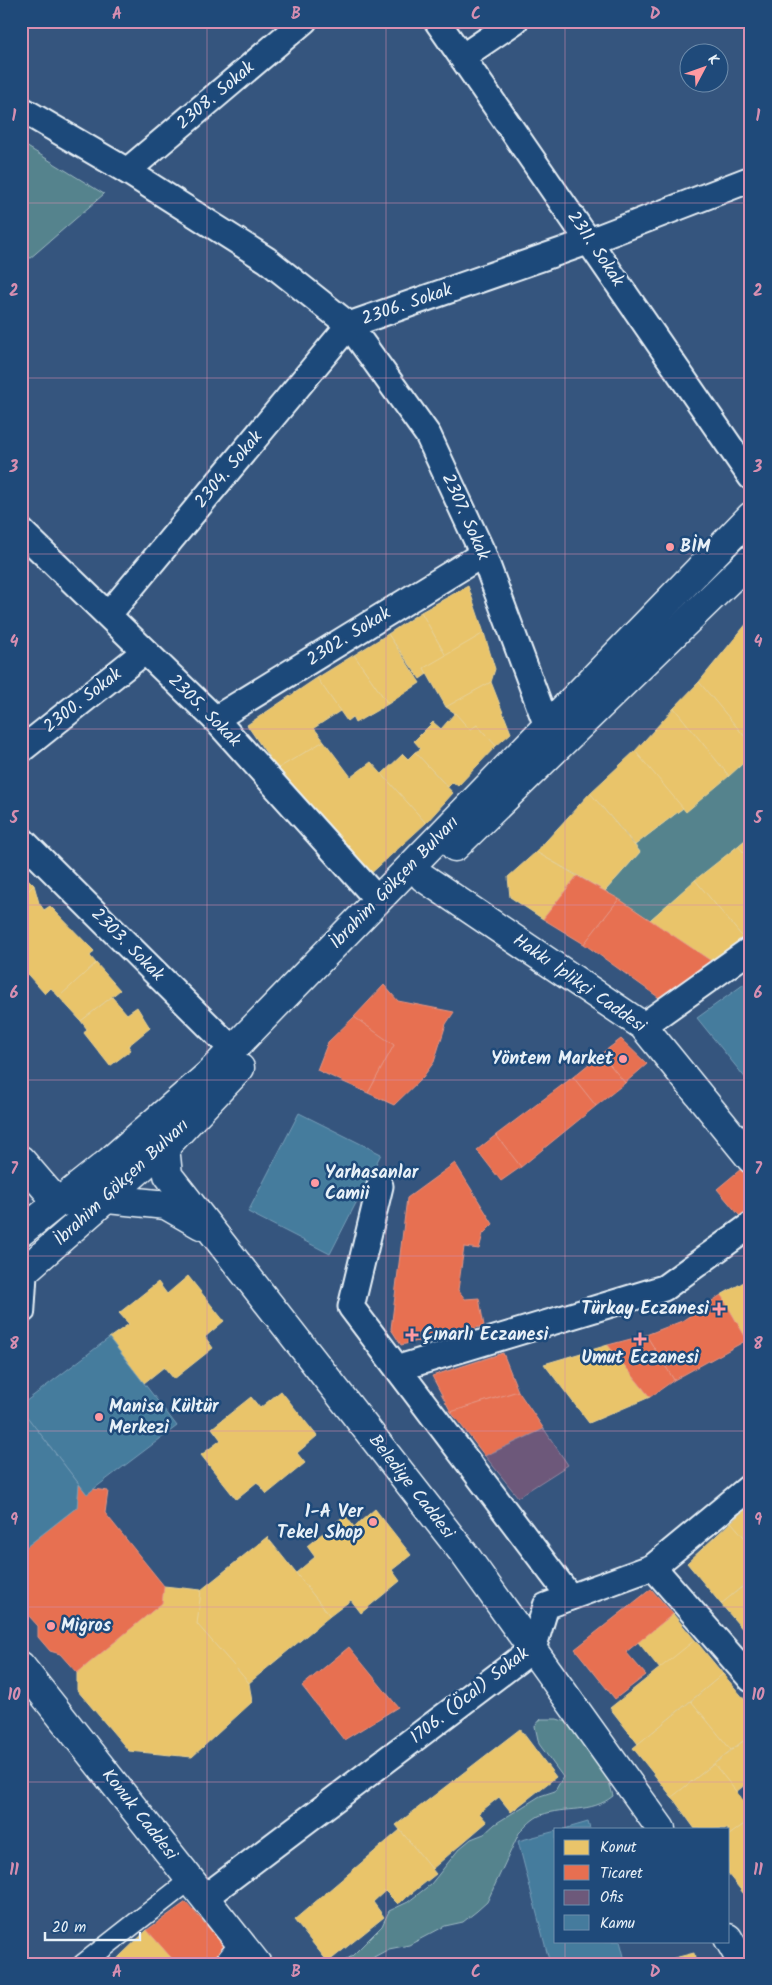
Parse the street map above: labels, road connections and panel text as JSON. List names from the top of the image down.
{
  "streets": {
    "main road": [
      "İbrahim Gökçen Bulvarı",
      "Hakkı İplikçi Caddesi",
      "Belediye Caddesi",
      "Konuk Caddesi"
    ],
    "street": [
      "2308. Sokak",
      "2311. Sokak",
      "2306. Sokak",
      "2304. Sokak",
      "2307. Sokak",
      "2302. Sokak",
      "2300. Sokak",
      "2305. Sokak",
      "2303. Sokak",
      "1706. (Öcal) Sokak"
    ]
  },
  "crossings": [
    ["2308. Sokak", "2306. Sokak"],
    ["2311. Sokak", "2306. Sokak"],
    ["2306. Sokak", "2304. Sokak"],
    ["2306. Sokak", "2307. Sokak"],
    ["2304. Sokak", "2307. Sokak"],
    ["2304. Sokak", "2305. Sokak"],
    ["2307. Sokak", "2302. Sokak"],
    ["2307. Sokak", "İbrahim Gökçen Bulvarı"],
    ["2302. Sokak", "2305. Sokak"],
    ["2300. Sokak", "2305. Sokak"],
    ["2305. Sokak", "İbrahim Gökçen Bulvarı"],
    ["İbrahim Gökçen Bulvarı", "2303. Sokak"],
    ["İbrahim Gökçen Bulvarı", "Hakkı İplikçi Caddesi"],
    ["İbrahim Gökçen Bulvarı", "Belediye Caddesi"],
    ["Belediye Caddesi", "1706. (Öcal) Sokak"],
    ["1706. (Öcal) Sokak", "Konuk Caddesi"]
  ],
  "places": {
    "other": [
      "BİM",
      "Yöntem Market",
      "Yarhasanlar Camii",
      "Manisa Kültür Merkezi",
      "1-A Ver Tekel Shop",
      "Migros"
    ],
    "health": ["Türkay Eczanesi", "Çınarlı Eczanesi", "Umut Eczanesi"]
  },
  "legend": [
    "Konut",
    "Ticaret",
    "Ofis",
    "Kamu"
  ],
  "scale_bar": "20 m",
  "north": "top right",
  "grid": {
    "columns": [
      "A",
      "B",
      "C",
      "D"
    ],
    "rows": [
      "1",
      "2",
      "3",
      "4",
      "5",
      "6",
      "7",
      "8",
      "9",
      "10",
      "11"
    ]
  }
}
